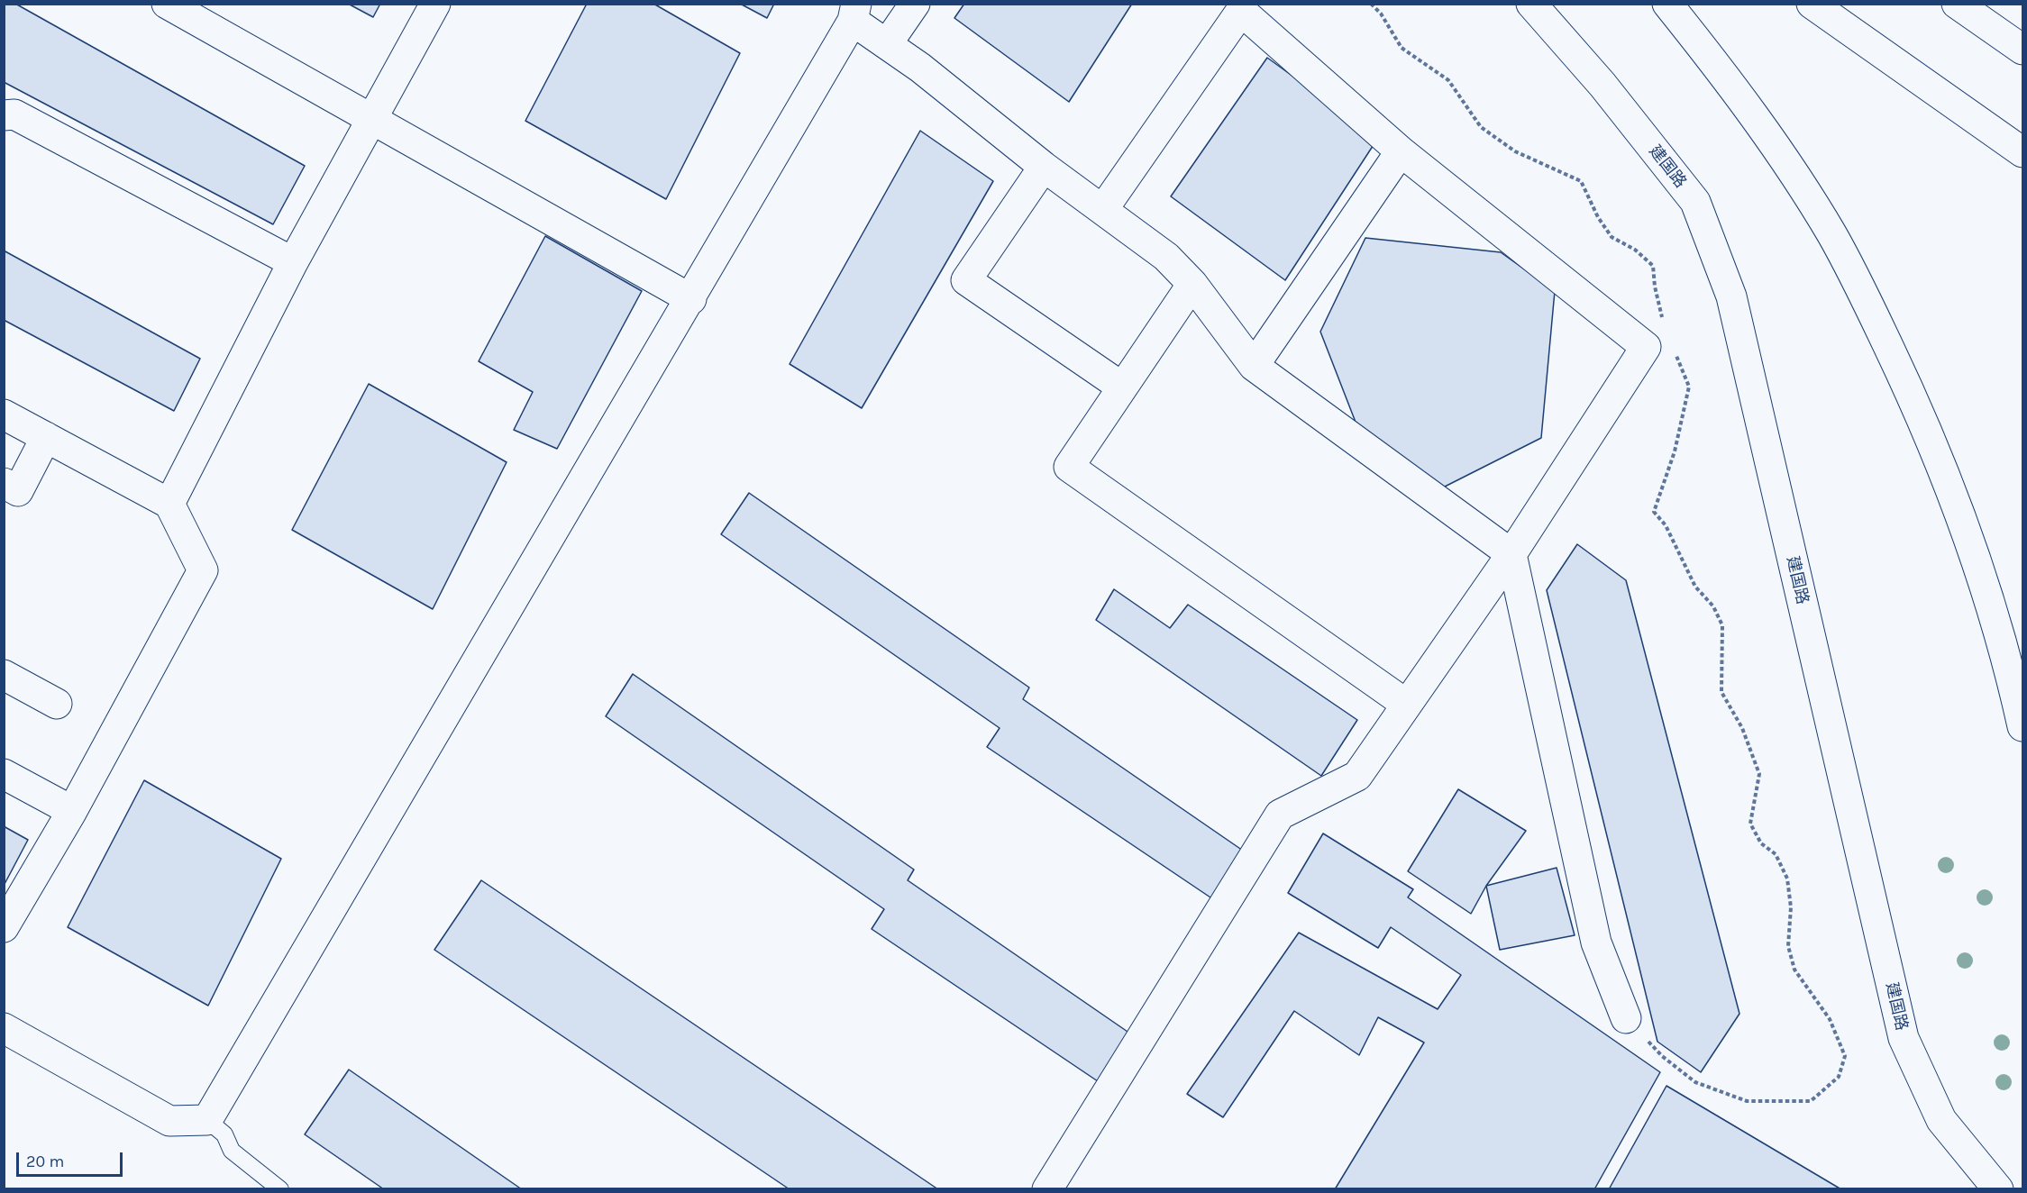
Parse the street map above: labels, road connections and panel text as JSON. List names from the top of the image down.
{
  "streets": {
    "main road": ["建国路"]
  },
  "scale_bar": "20 m"
}
